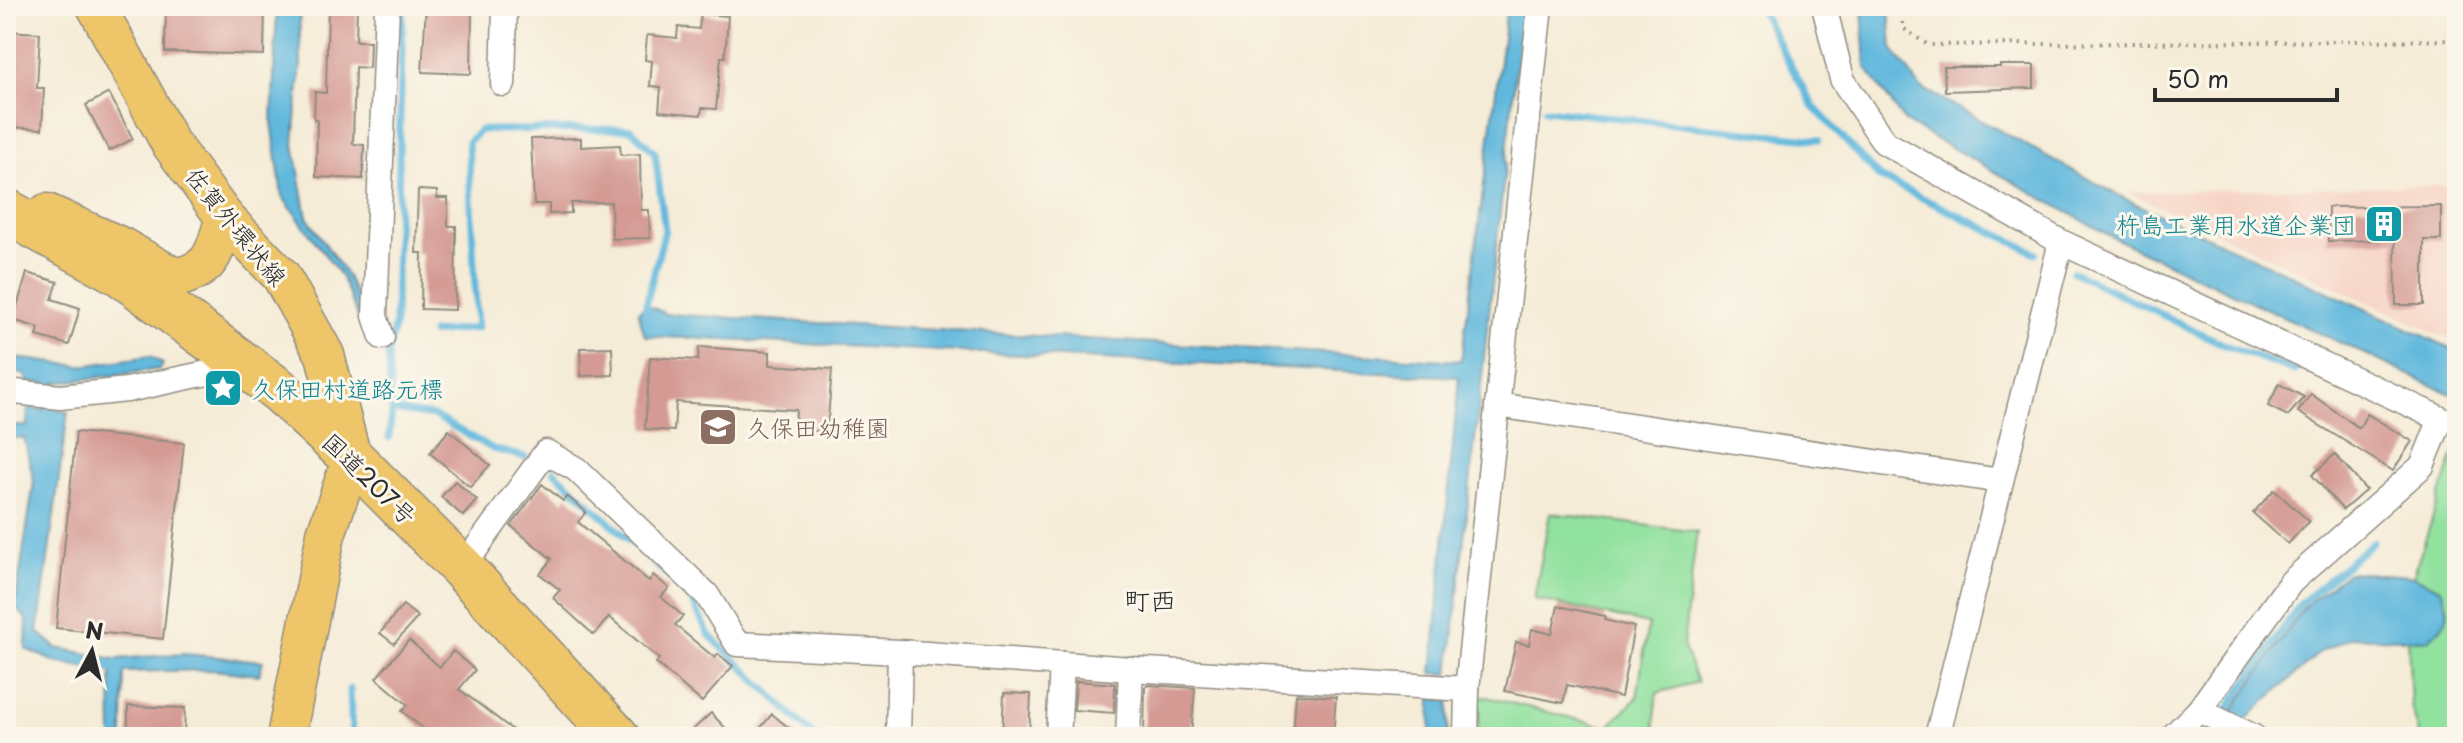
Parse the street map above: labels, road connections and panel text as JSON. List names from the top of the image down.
{
  "streets": {
    "highway": ["国道207号"],
    "main road": ["佐賀外環状線"]
  },
  "crossings": [
    ["佐賀外環状線", "国道207号"]
  ],
  "districts": ["町西"],
  "places": {
    "building": ["杵島工業用水道企業団"],
    "place": ["久保田村道路元標"],
    "school or university": ["久保田幼稚園"]
  },
  "scale_bar": "50 m",
  "north": "top"
}
